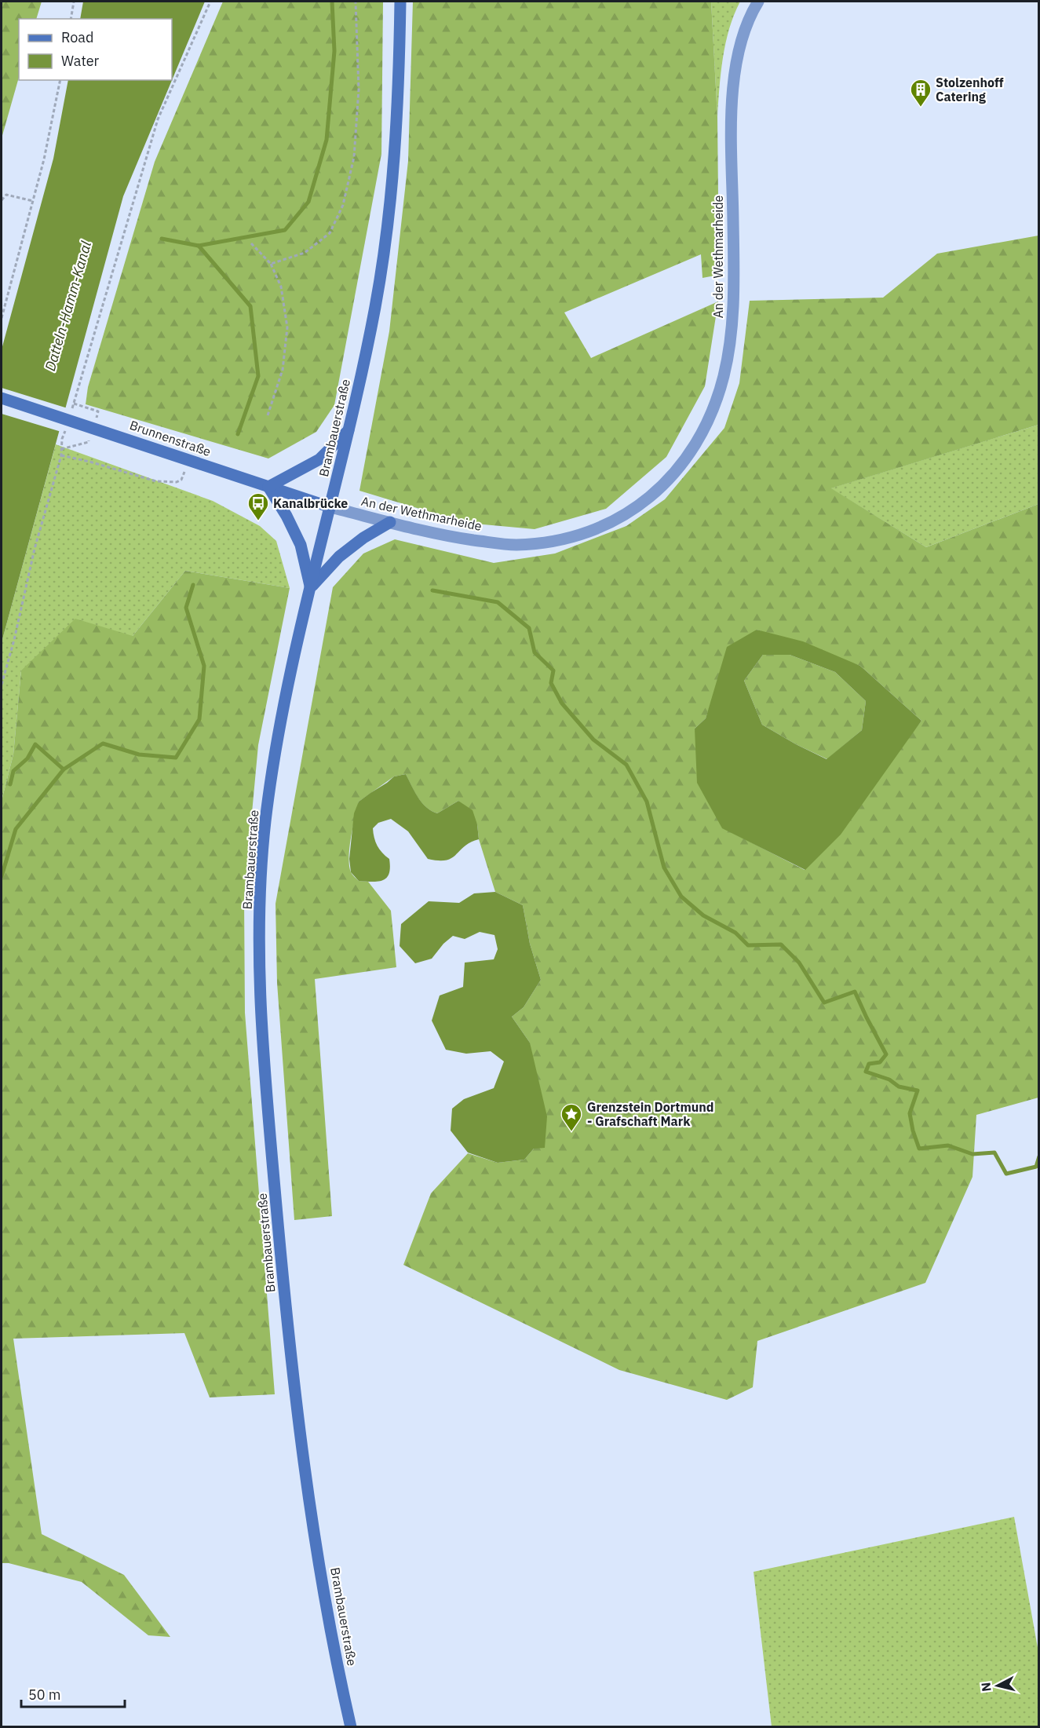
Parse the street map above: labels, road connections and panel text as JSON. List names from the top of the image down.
{
  "streets": {
    "main road": ["Brambauerstraße", "Brunnenstraße"],
    "street": ["An der Wethmarheide"]
  },
  "crossings": [
    ["An der Wethmarheide", "Brambauerstraße"],
    ["An der Wethmarheide", "Brunnenstraße"],
    ["Brambauerstraße", "Brunnenstraße"]
  ],
  "water": ["Datteln-Hamm-Kanal"],
  "places": {
    "building": ["Stolzenhoff Catering"],
    "bus stop": ["Kanalbrücke"],
    "place": ["Grenzstein Dortmund - Grafschaft Mark"]
  },
  "legend": ["Road", "Water"],
  "scale_bar": "50 m",
  "north": "left"
}
